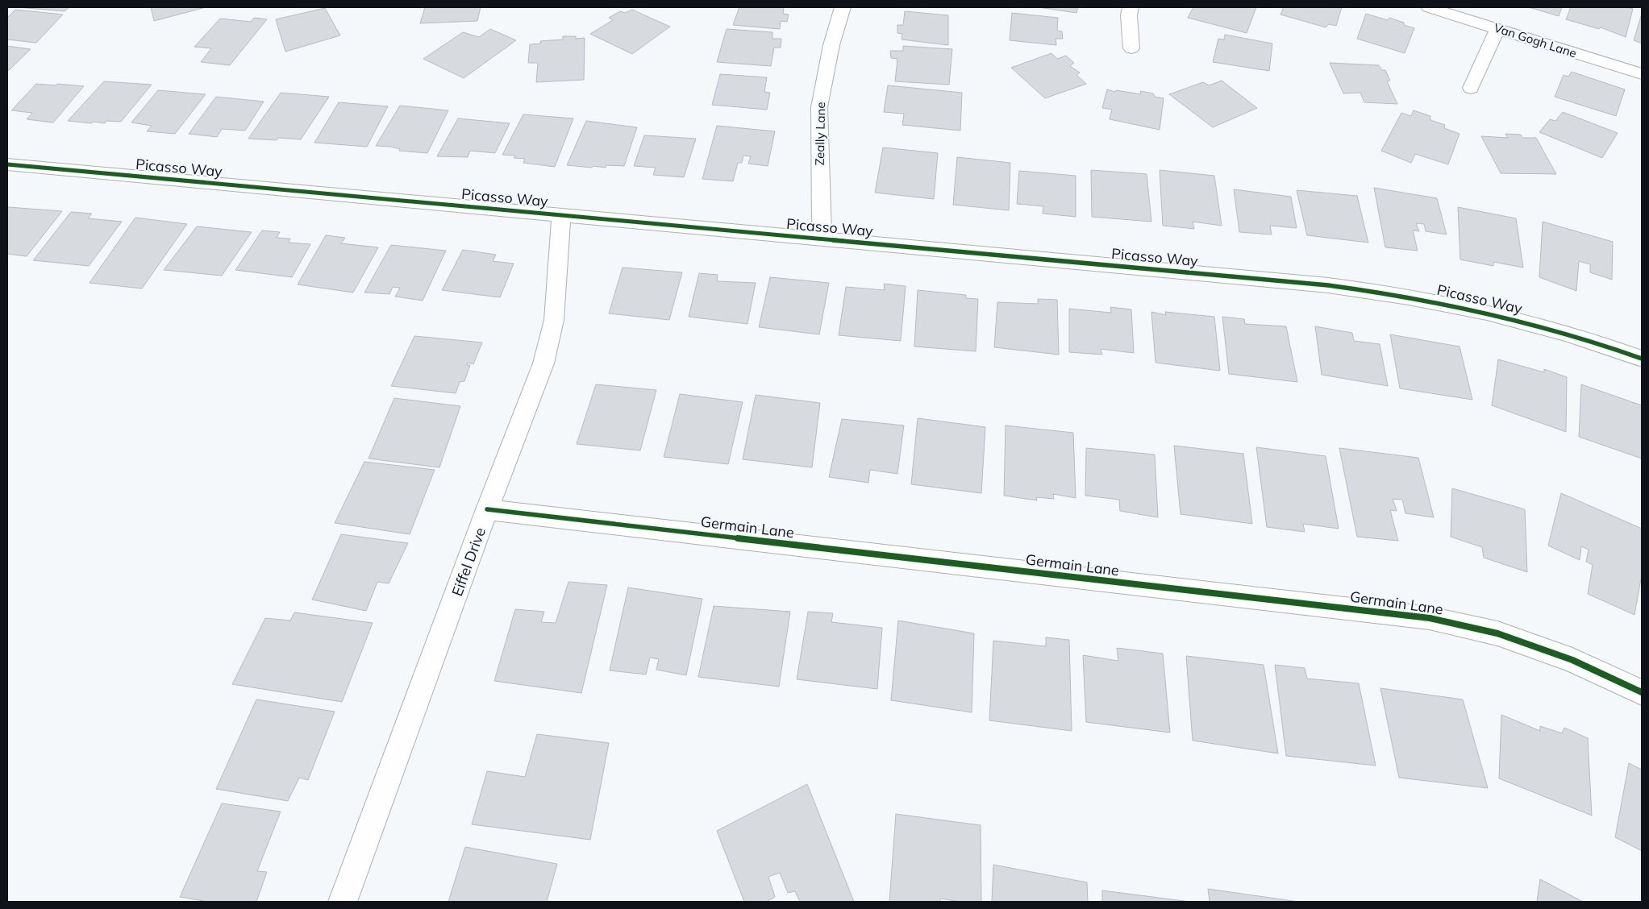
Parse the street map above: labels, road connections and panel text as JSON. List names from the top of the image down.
{
  "streets": {
    "street": [
      "Van Gogh Lane",
      "Zeally Lane",
      "Picasso Way",
      "Germain Lane",
      "Eiffel Drive"
    ]
  },
  "crossings": [
    ["Zeally Lane", "Picasso Way"],
    ["Picasso Way", "Eiffel Drive"],
    ["Germain Lane", "Eiffel Drive"]
  ]
}
